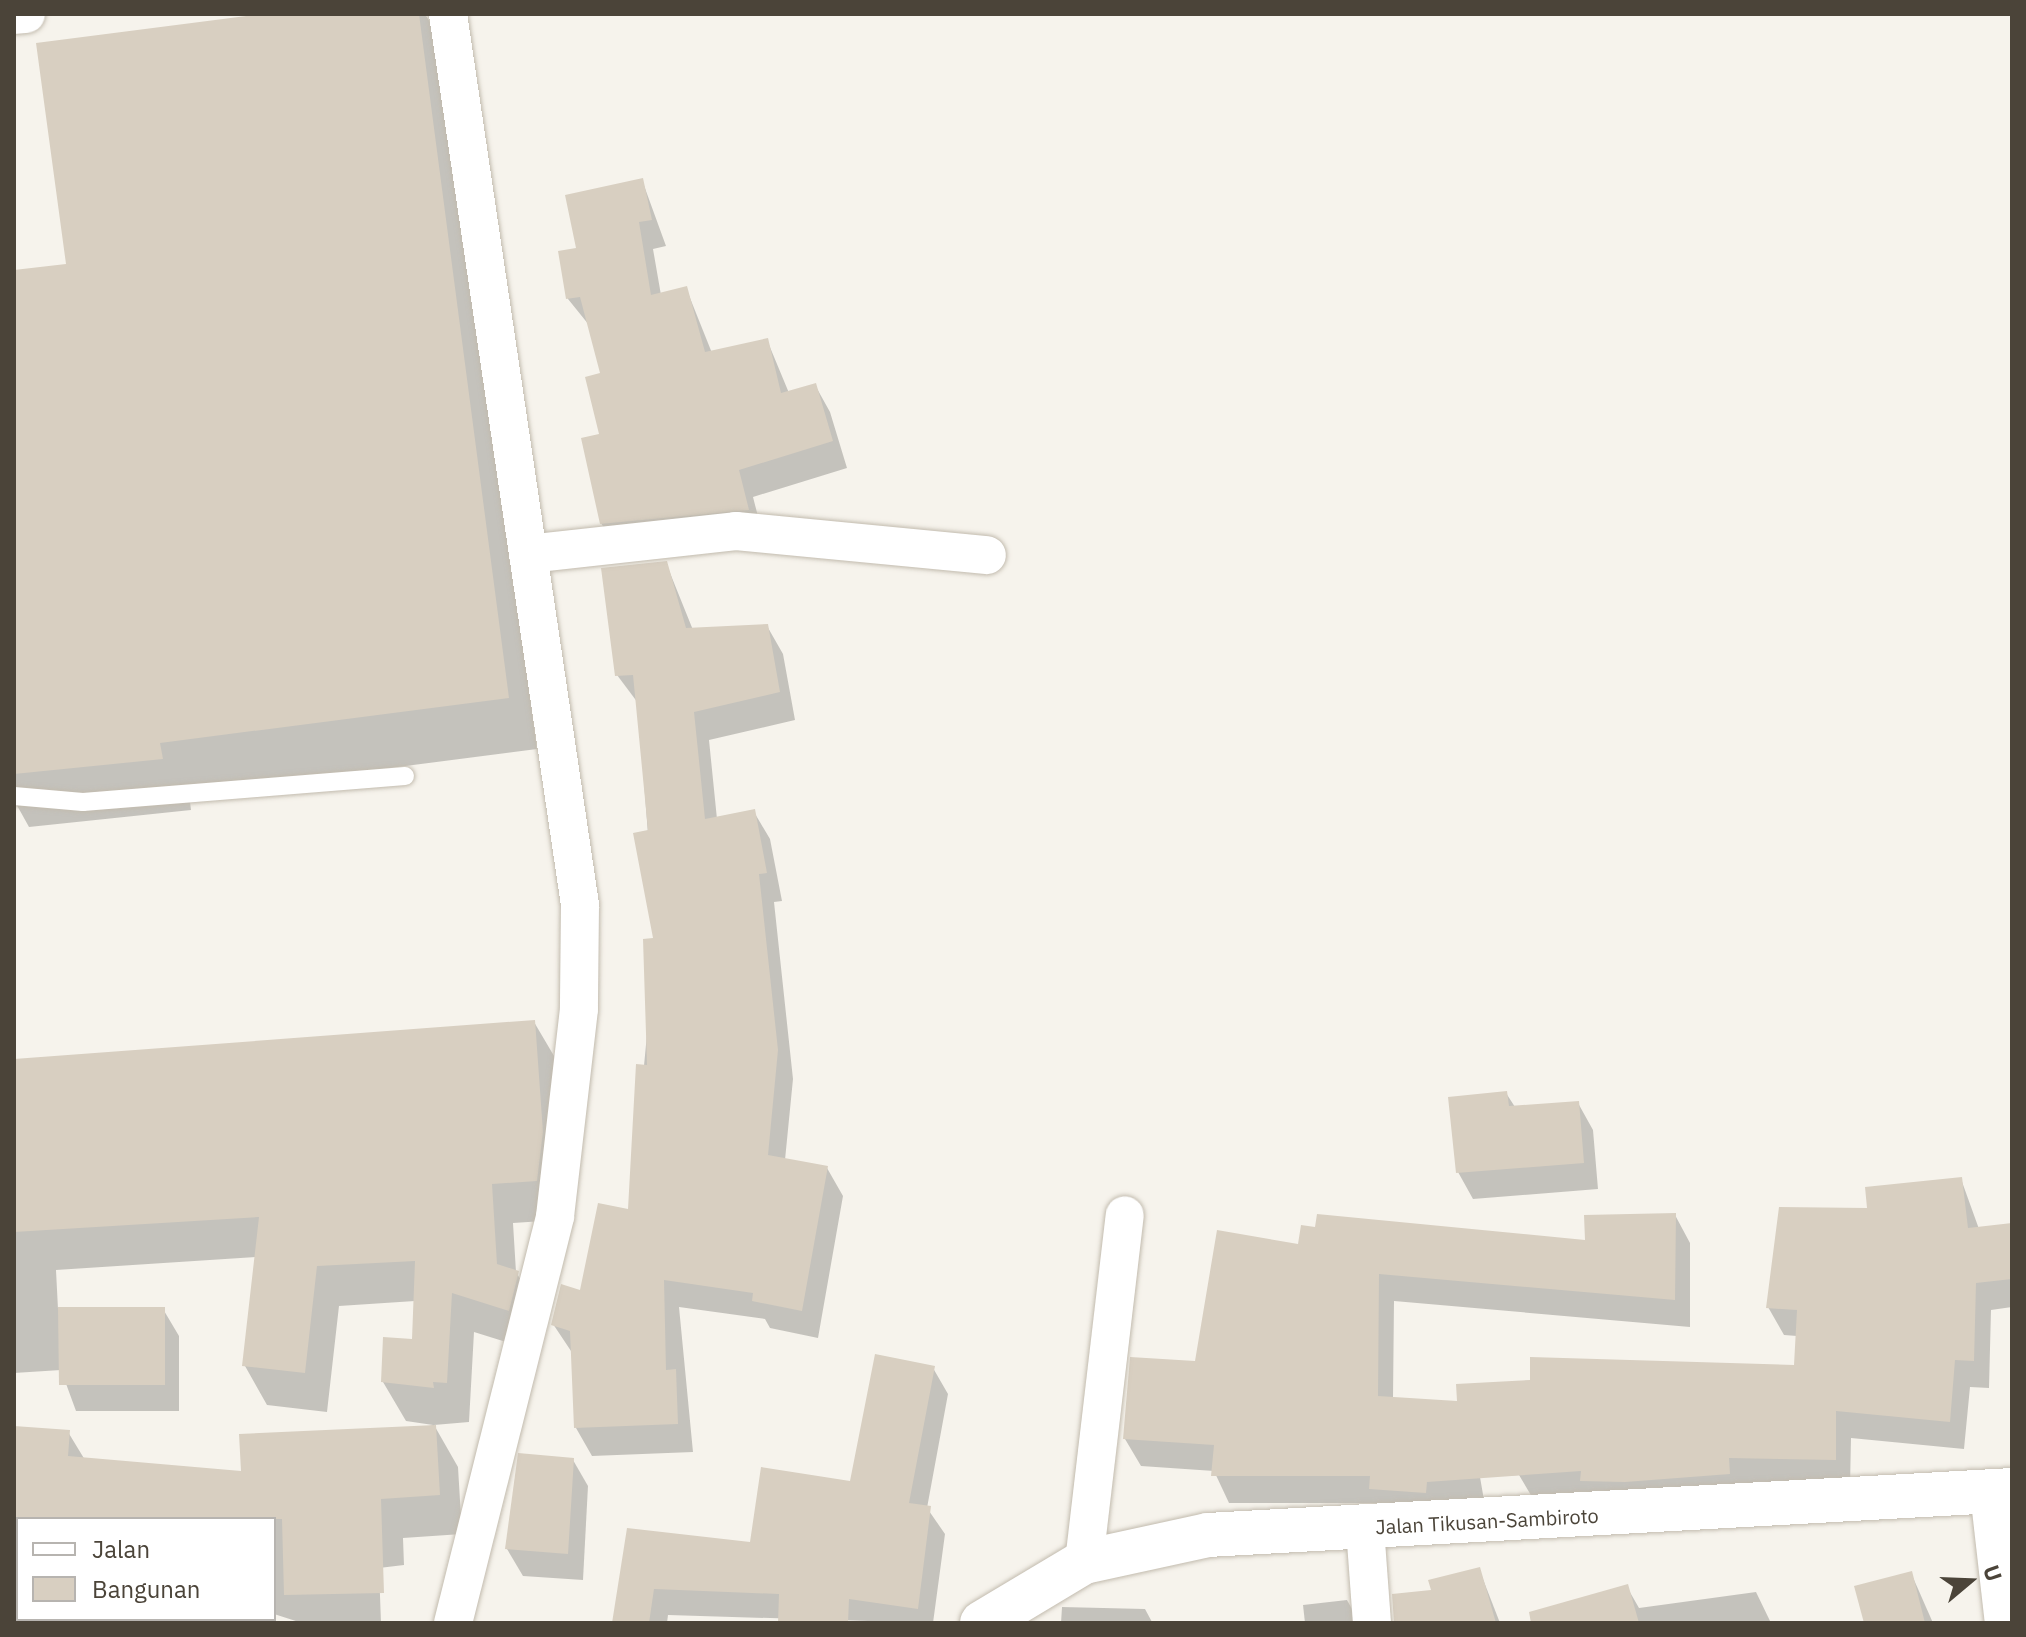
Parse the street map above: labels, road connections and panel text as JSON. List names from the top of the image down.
{
  "streets": {
    "street": ["Jalan Tikusan-Sambiroto"]
  },
  "legend": ["Jalan", "Bangunan"],
  "north": "right"
}
